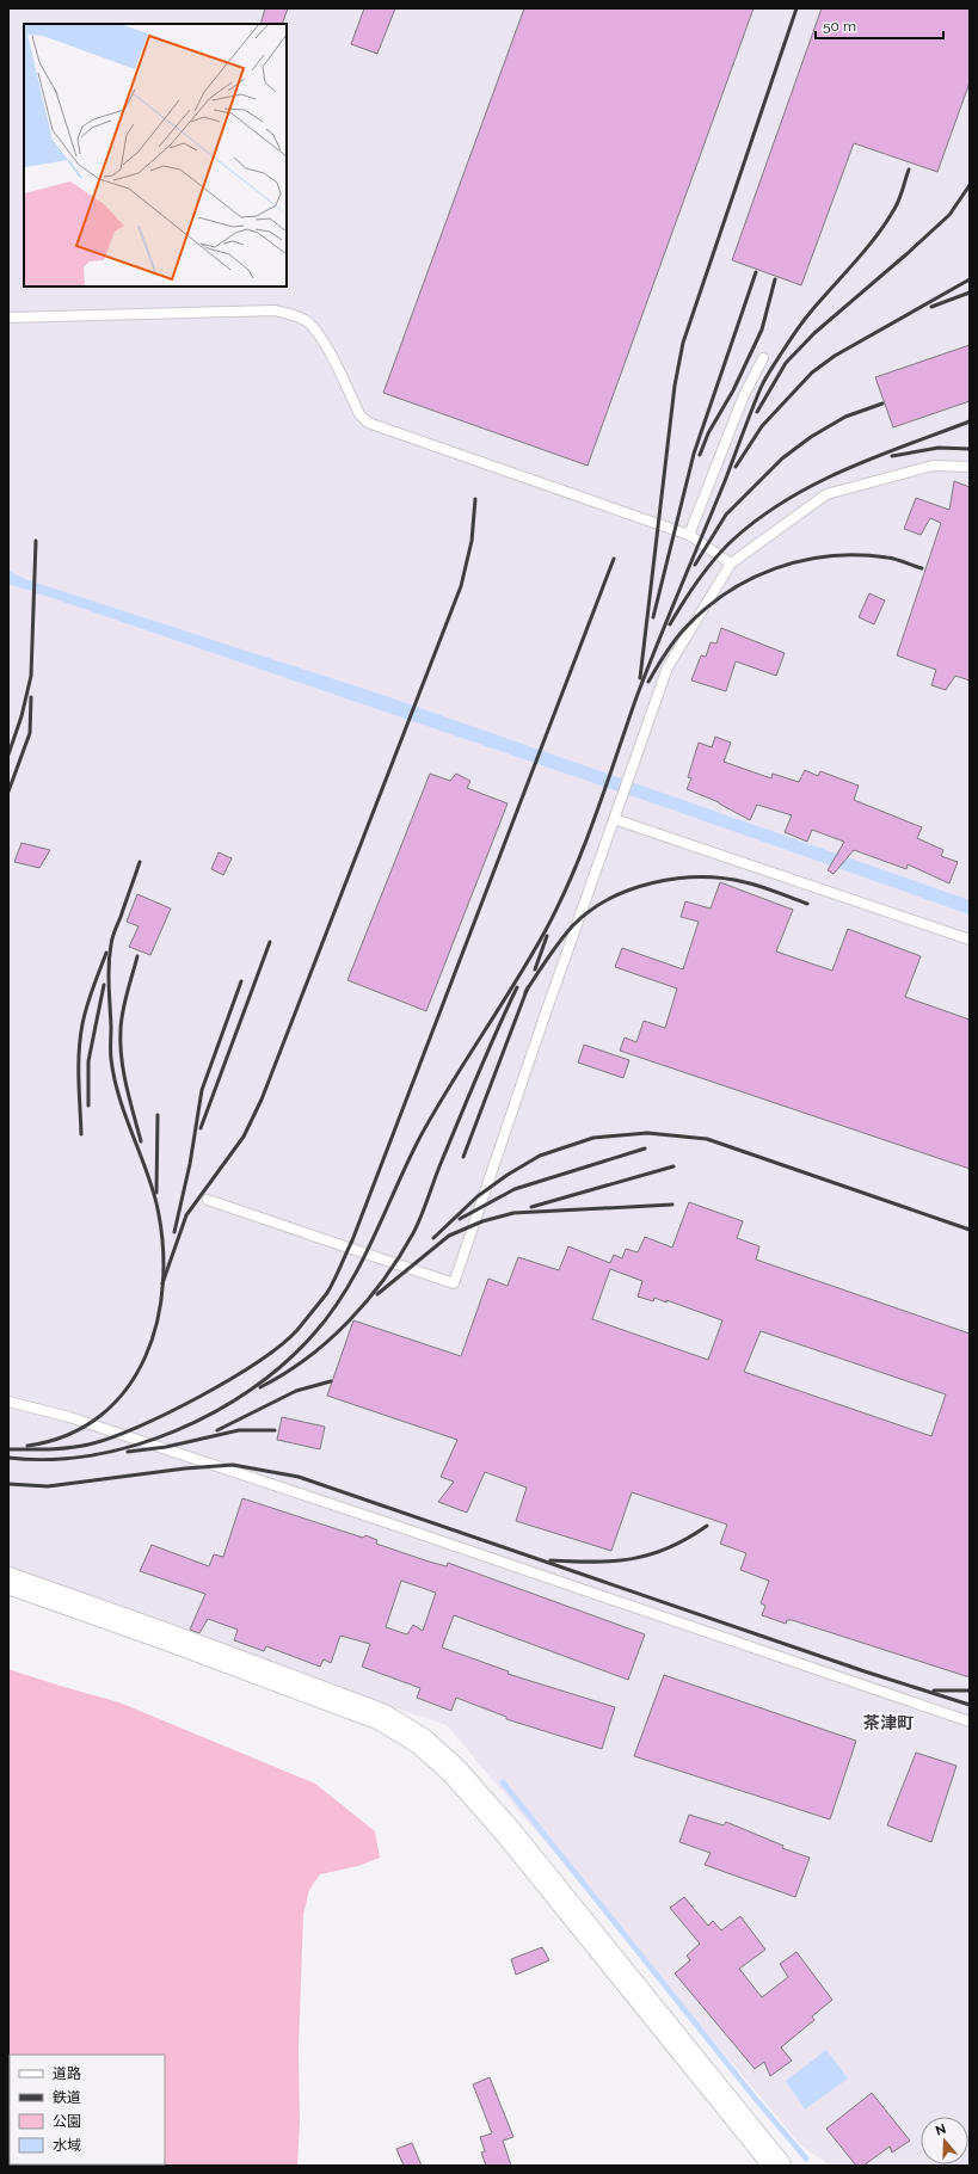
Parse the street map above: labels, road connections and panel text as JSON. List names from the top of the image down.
{
  "districts": ["茶津町"],
  "legend": [
    "道路",
    "鉄道",
    "公園",
    "水域"
  ],
  "scale_bar": "50 m",
  "north": "top"
}
